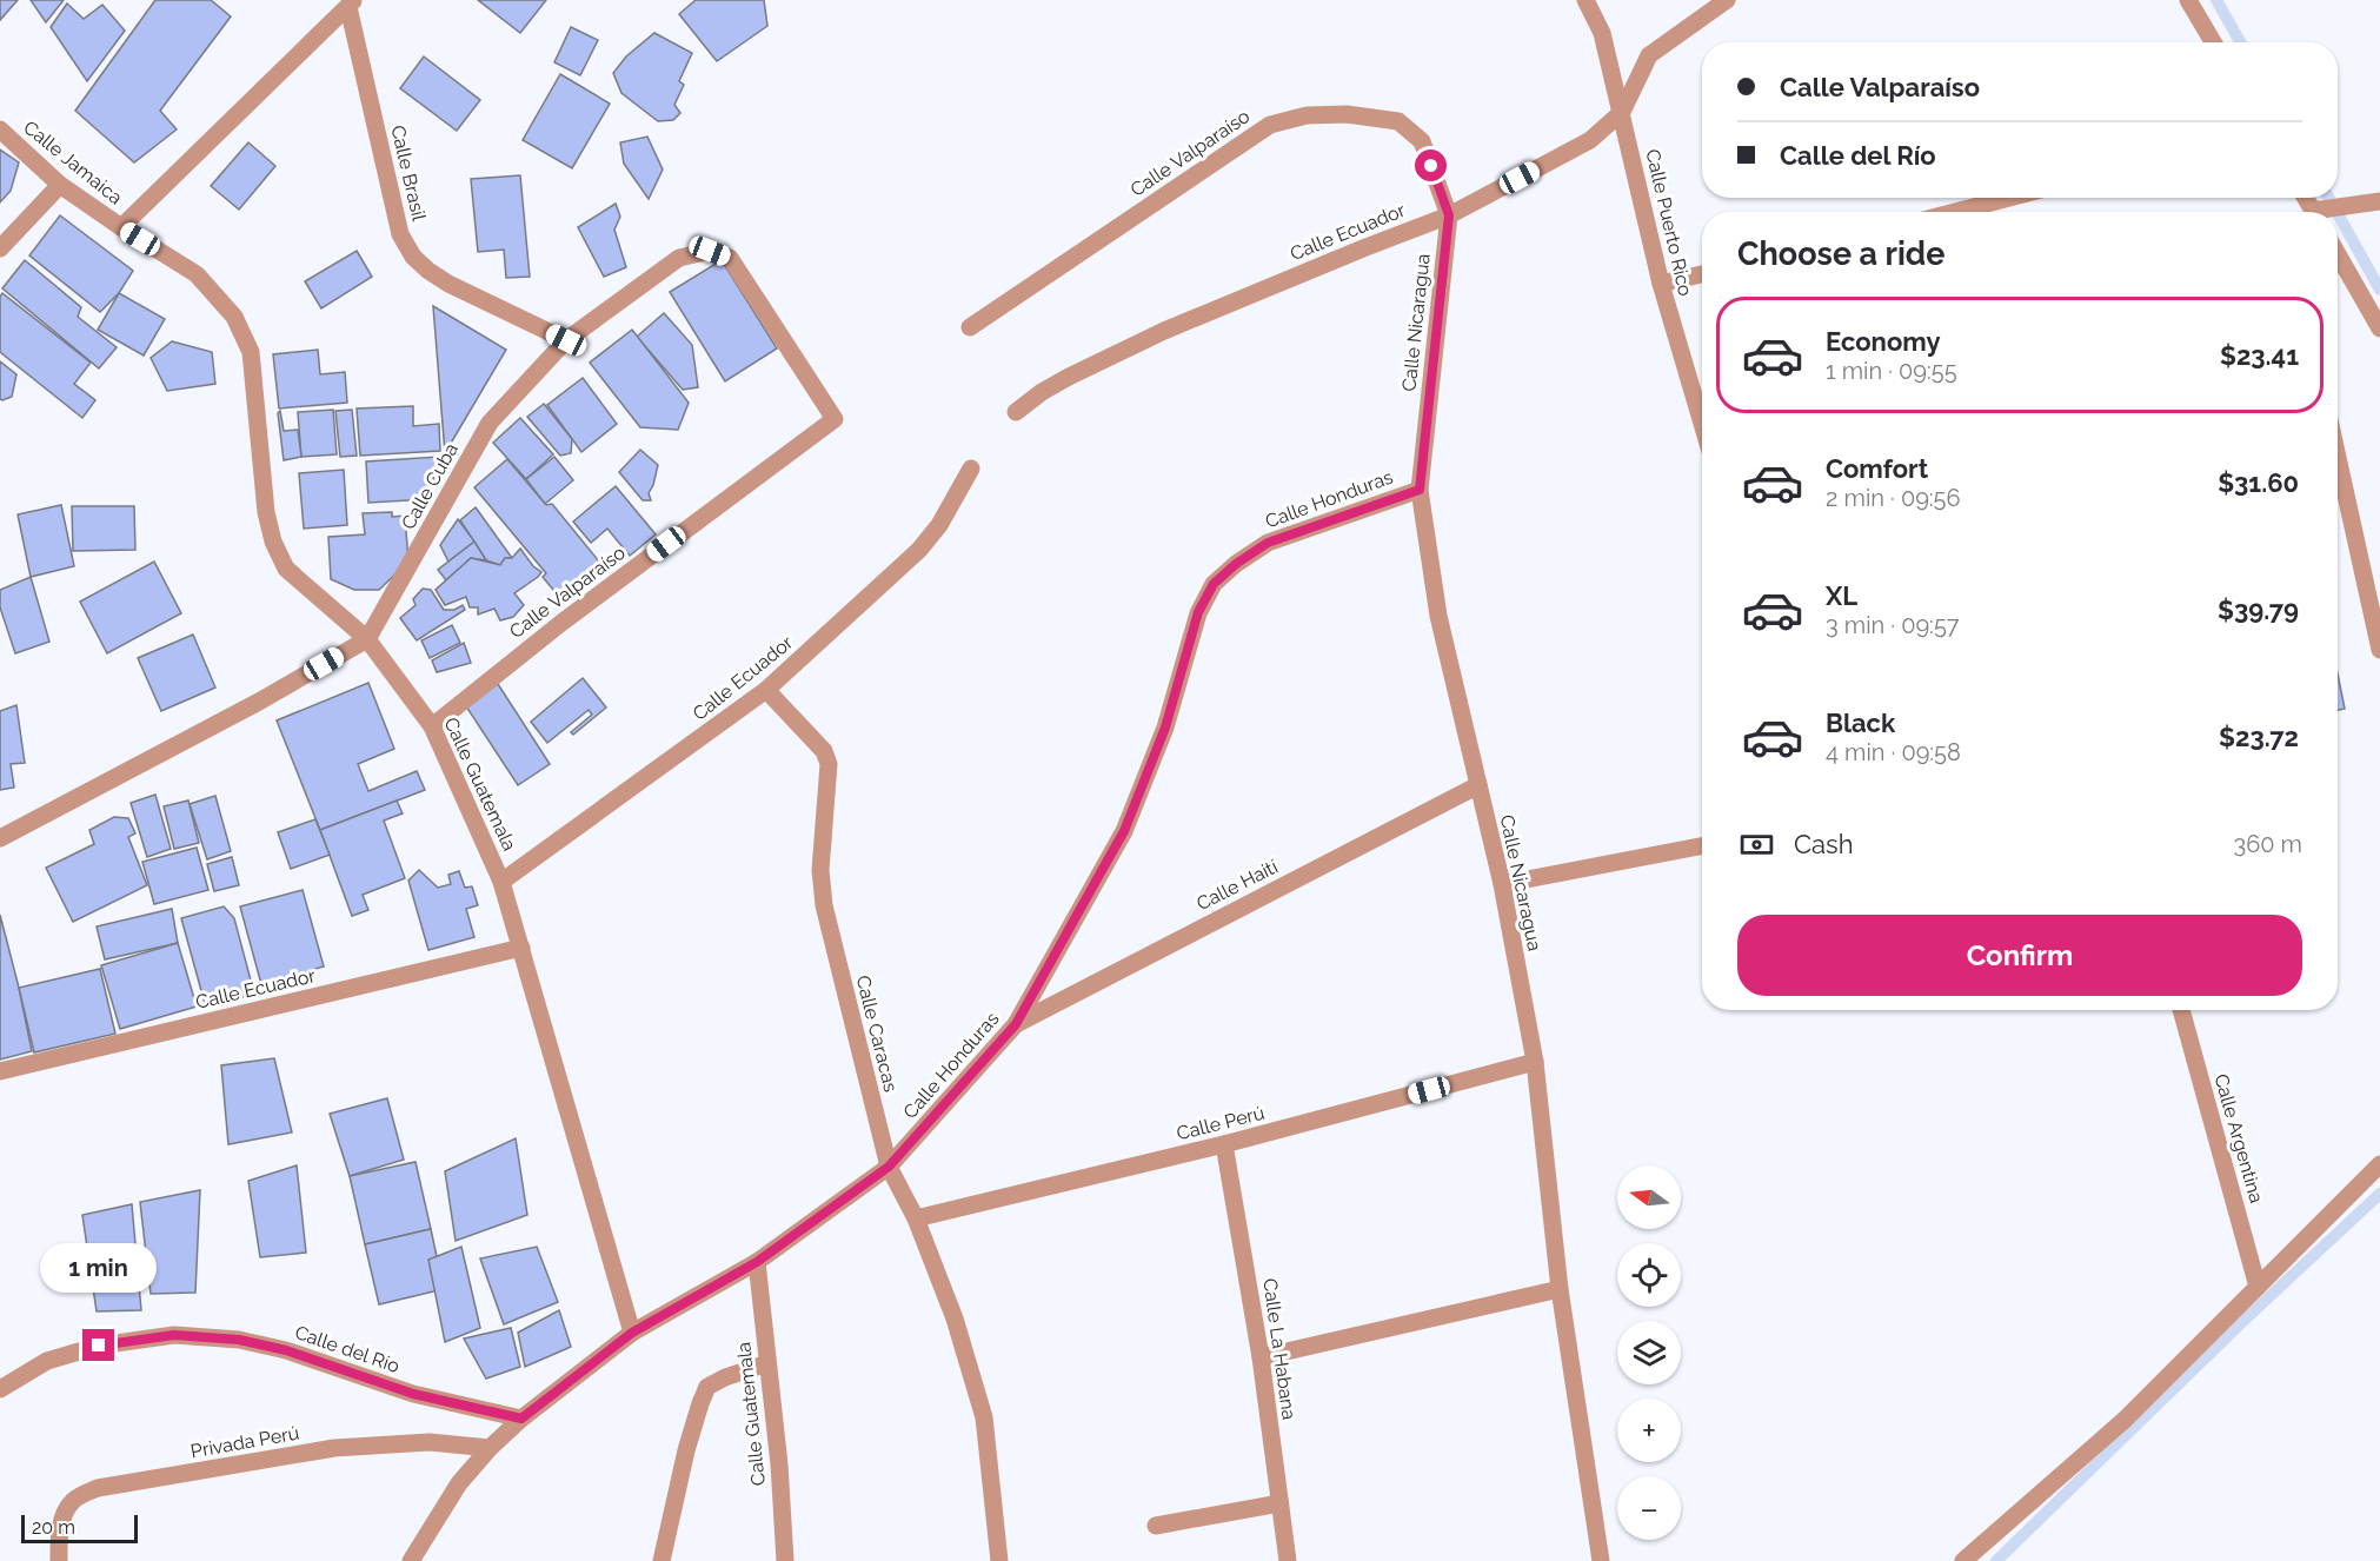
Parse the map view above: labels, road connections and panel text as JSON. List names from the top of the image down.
{
  "streets": {
    "street": [
      "Calle Valparaíso",
      "Calle Jamaica",
      "Calle Brasil",
      "Calle Puerto Rico",
      "Calle Ecuador",
      "Calle Nicaragua",
      "Calle Cuba",
      "Calle Honduras",
      "Calle Guatemala",
      "Calle Haití",
      "Calle Caracas",
      "Calle Perú",
      "Calle Argentina",
      "Calle del Río",
      "Calle La Habana",
      "Privada Perú"
    ]
  },
  "crossings": [
    ["Calle Valparaíso", "Calle Ecuador"],
    ["Calle Valparaíso", "Calle Nicaragua"],
    ["Calle Valparaíso", "Calle Cuba"],
    ["Calle Valparaíso", "Calle Guatemala"],
    ["Calle Jamaica", "Calle Brasil"],
    ["Calle Jamaica", "Calle Guatemala"],
    ["Calle Brasil", "Calle Cuba"],
    ["Calle Brasil", "Calle Guatemala"],
    ["Calle Puerto Rico", "Calle Ecuador"],
    ["Calle Ecuador", "Calle Nicaragua"],
    ["Calle Ecuador", "Calle Guatemala"],
    ["Calle Ecuador", "Calle Caracas"],
    ["Calle Nicaragua", "Calle Honduras"],
    ["Calle Nicaragua", "Calle Haití"],
    ["Calle Nicaragua", "Calle Perú"],
    ["Calle Cuba", "Calle Guatemala"],
    ["Calle Honduras", "Calle Guatemala"],
    ["Calle Honduras", "Calle Haití"],
    ["Calle Honduras", "Calle Caracas"],
    ["Calle Honduras", "Calle del Río"],
    ["Calle Honduras", "Privada Perú"],
    ["Calle Caracas", "Calle Perú"],
    ["Calle Perú", "Calle La Habana"]
  ],
  "scale_bar": "20 m",
  "north": "left",
  "page": {
    "banner": ["Calle Valparaíso", "Calle del Río"],
    "heading": "Choose a ride",
    "list": [
      {
        "name": "Economy",
        "note": "1 min · 09:55",
        "value": "$23.41"
      },
      {
        "name": "Comfort",
        "note": "2 min · 09:56",
        "value": "$31.60"
      },
      {
        "name": "XL",
        "note": "3 min · 09:57",
        "value": "$39.79"
      },
      {
        "name": "Black",
        "note": "4 min · 09:58",
        "value": "$23.72"
      }
    ],
    "pay": ["Cash", "360 m"],
    "buttons": "Confirm",
    "map_buttons": ["+", "−"],
    "bubble": "1 min",
    "scale": "20 m"
  }
}
